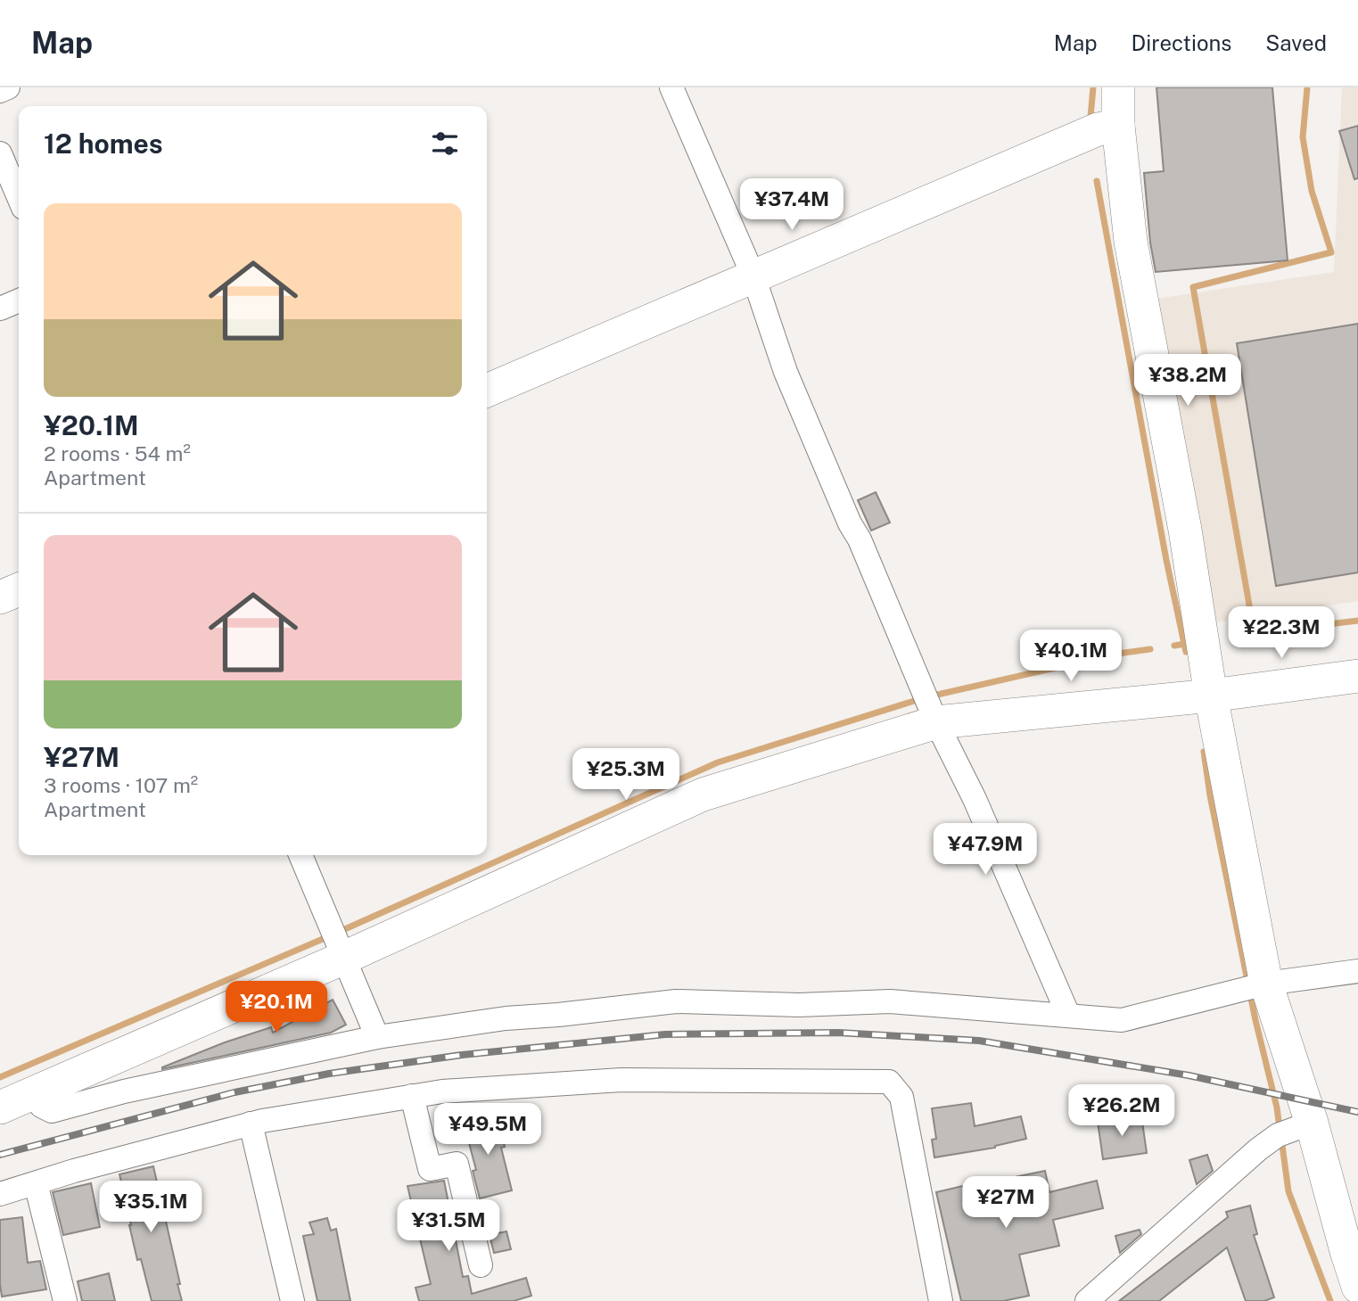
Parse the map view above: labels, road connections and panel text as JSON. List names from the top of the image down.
{
  "page": {
    "header": "Map",
    "nav": ["Map", "Directions", "Saved"],
    "heading": "12 homes",
    "price": [
      "¥37.4M",
      "¥38.2M",
      "¥22.3M",
      "¥40.1M",
      "¥25.3M",
      "¥47.9M",
      "¥20.1M",
      "¥26.2M",
      "¥49.5M",
      "¥27M",
      "¥35.1M",
      "¥31.5M"
    ],
    "list": [
      {
        "name": "¥20.1M",
        "note": "2 rooms · 54 m² · Apartment"
      },
      {
        "name": "¥27M",
        "note": "3 rooms · 107 m² · Apartment"
      }
    ]
  }
}
